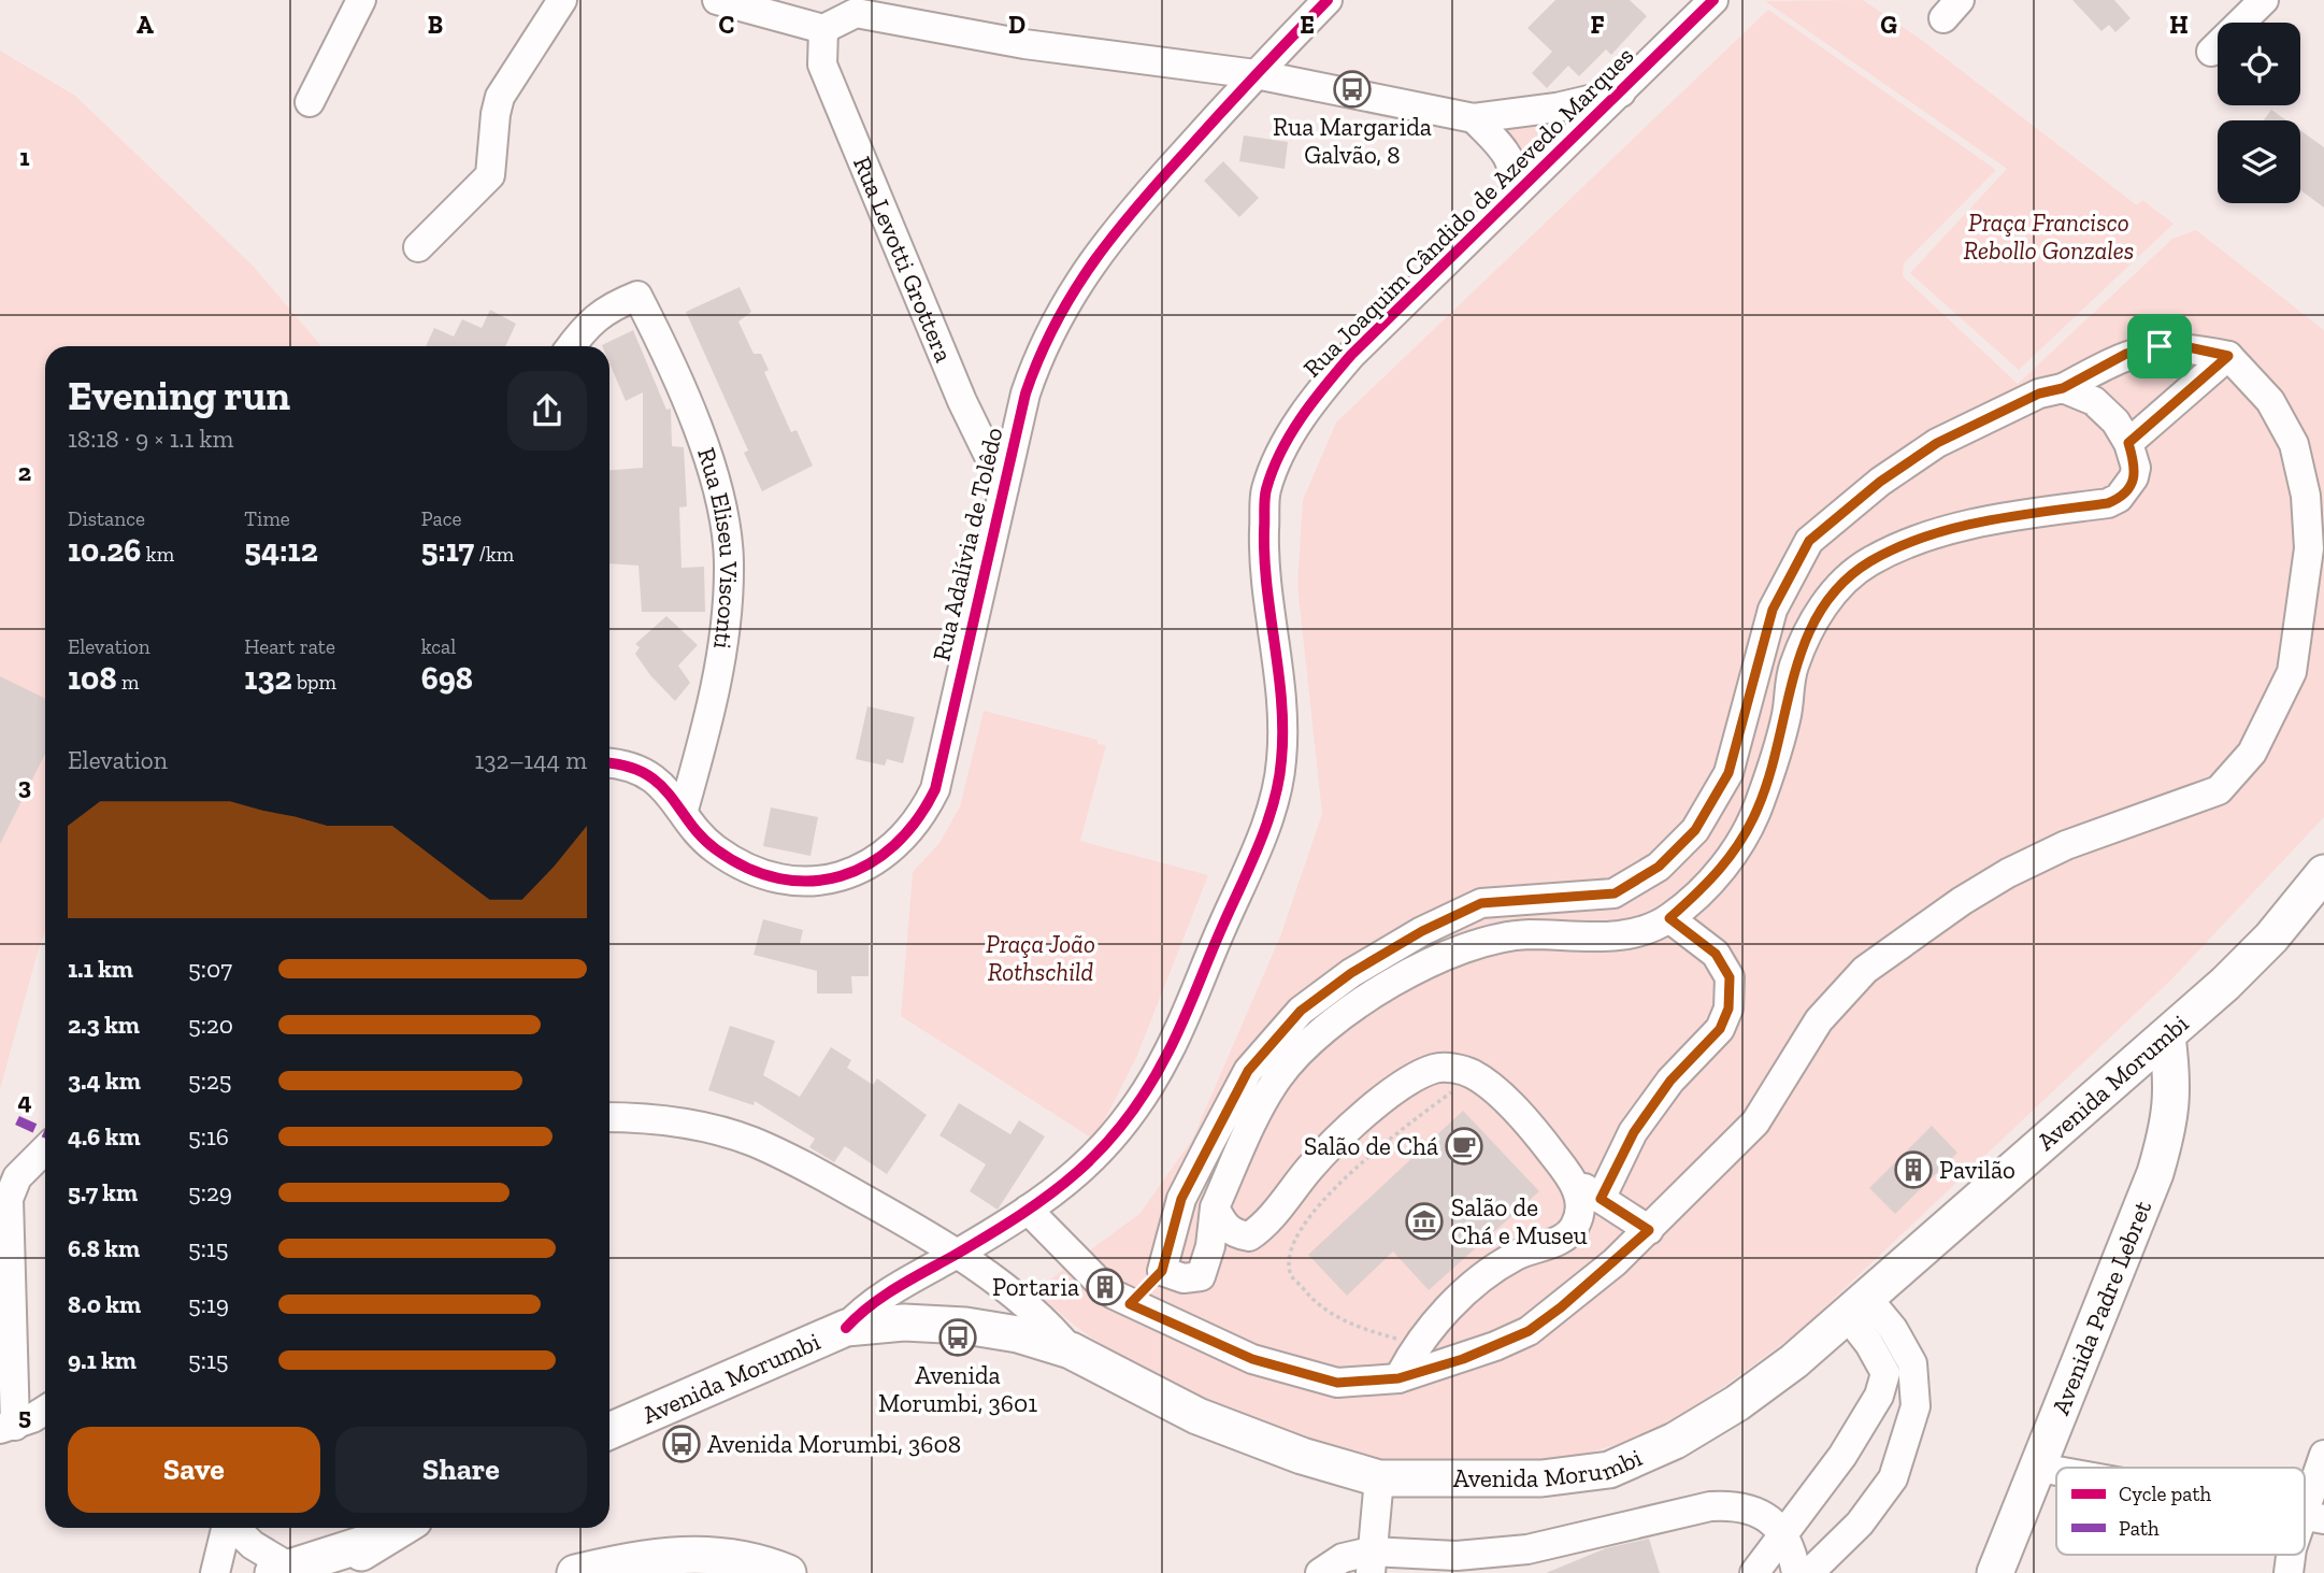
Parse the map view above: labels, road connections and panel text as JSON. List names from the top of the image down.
{
  "streets": {
    "main road": ["Avenida Morumbi", "Avenida Padre Lebret"],
    "street": [
      "Rua Joaquim Cândido de Azevedo Marques",
      "Rua Levotti Grottera",
      "Rua Adalívia de Tolêdo",
      "Rua Eliseu Visconti"
    ]
  },
  "crossings": [
    ["Rua Joaquim Cândido de Azevedo Marques", "Avenida Morumbi"],
    ["Rua Levotti Grottera", "Rua Adalívia de Tolêdo"],
    ["Rua Adalívia de Tolêdo", "Rua Eliseu Visconti"],
    ["Avenida Morumbi", "Avenida Padre Lebret"]
  ],
  "parks": ["Praça Francisco Rebollo Gonzales", "Praça João Rothschild"],
  "places": {
    "bus stop": ["Rua Margarida Galvão, 8", "Avenida Morumbi, 3601", "Avenida Morumbi, 3608"],
    "cafe": ["Salão de Chá"],
    "building": ["Pavilão", "Portaria"],
    "museum": ["Salão de Chá e Museu"]
  },
  "legend": ["Cycle path", "Path"],
  "page": {
    "heading": ["Evening run", "18:18 · 9 × 1.1 km"],
    "stats": [
      ["Distance", "10.26 km"],
      ["Time", "54:12"],
      ["Pace", "5:17 /km"],
      ["Elevation", "108 m"],
      ["Heart rate", "132 bpm"],
      ["kcal", "698"]
    ],
    "chart": ["Elevation", "132–144 m"],
    "list": [
      {
        "name": "1.1 km",
        "note": "5:07"
      },
      {
        "name": "2.3 km",
        "note": "5:20"
      },
      {
        "name": "3.4 km",
        "note": "5:25"
      },
      {
        "name": "4.6 km",
        "note": "5:16"
      },
      {
        "name": "5.7 km",
        "note": "5:29"
      },
      {
        "name": "6.8 km",
        "note": "5:15"
      },
      {
        "name": "8.0 km",
        "note": "5:19"
      },
      {
        "name": "9.1 km",
        "note": "5:15"
      }
    ],
    "buttons": ["Save", "Share"]
  },
  "grid": {
    "columns": [
      "A",
      "B",
      "C",
      "D",
      "E",
      "F",
      "G",
      "H"
    ],
    "rows": [
      "1",
      "2",
      "3",
      "4",
      "5"
    ]
  }
}
